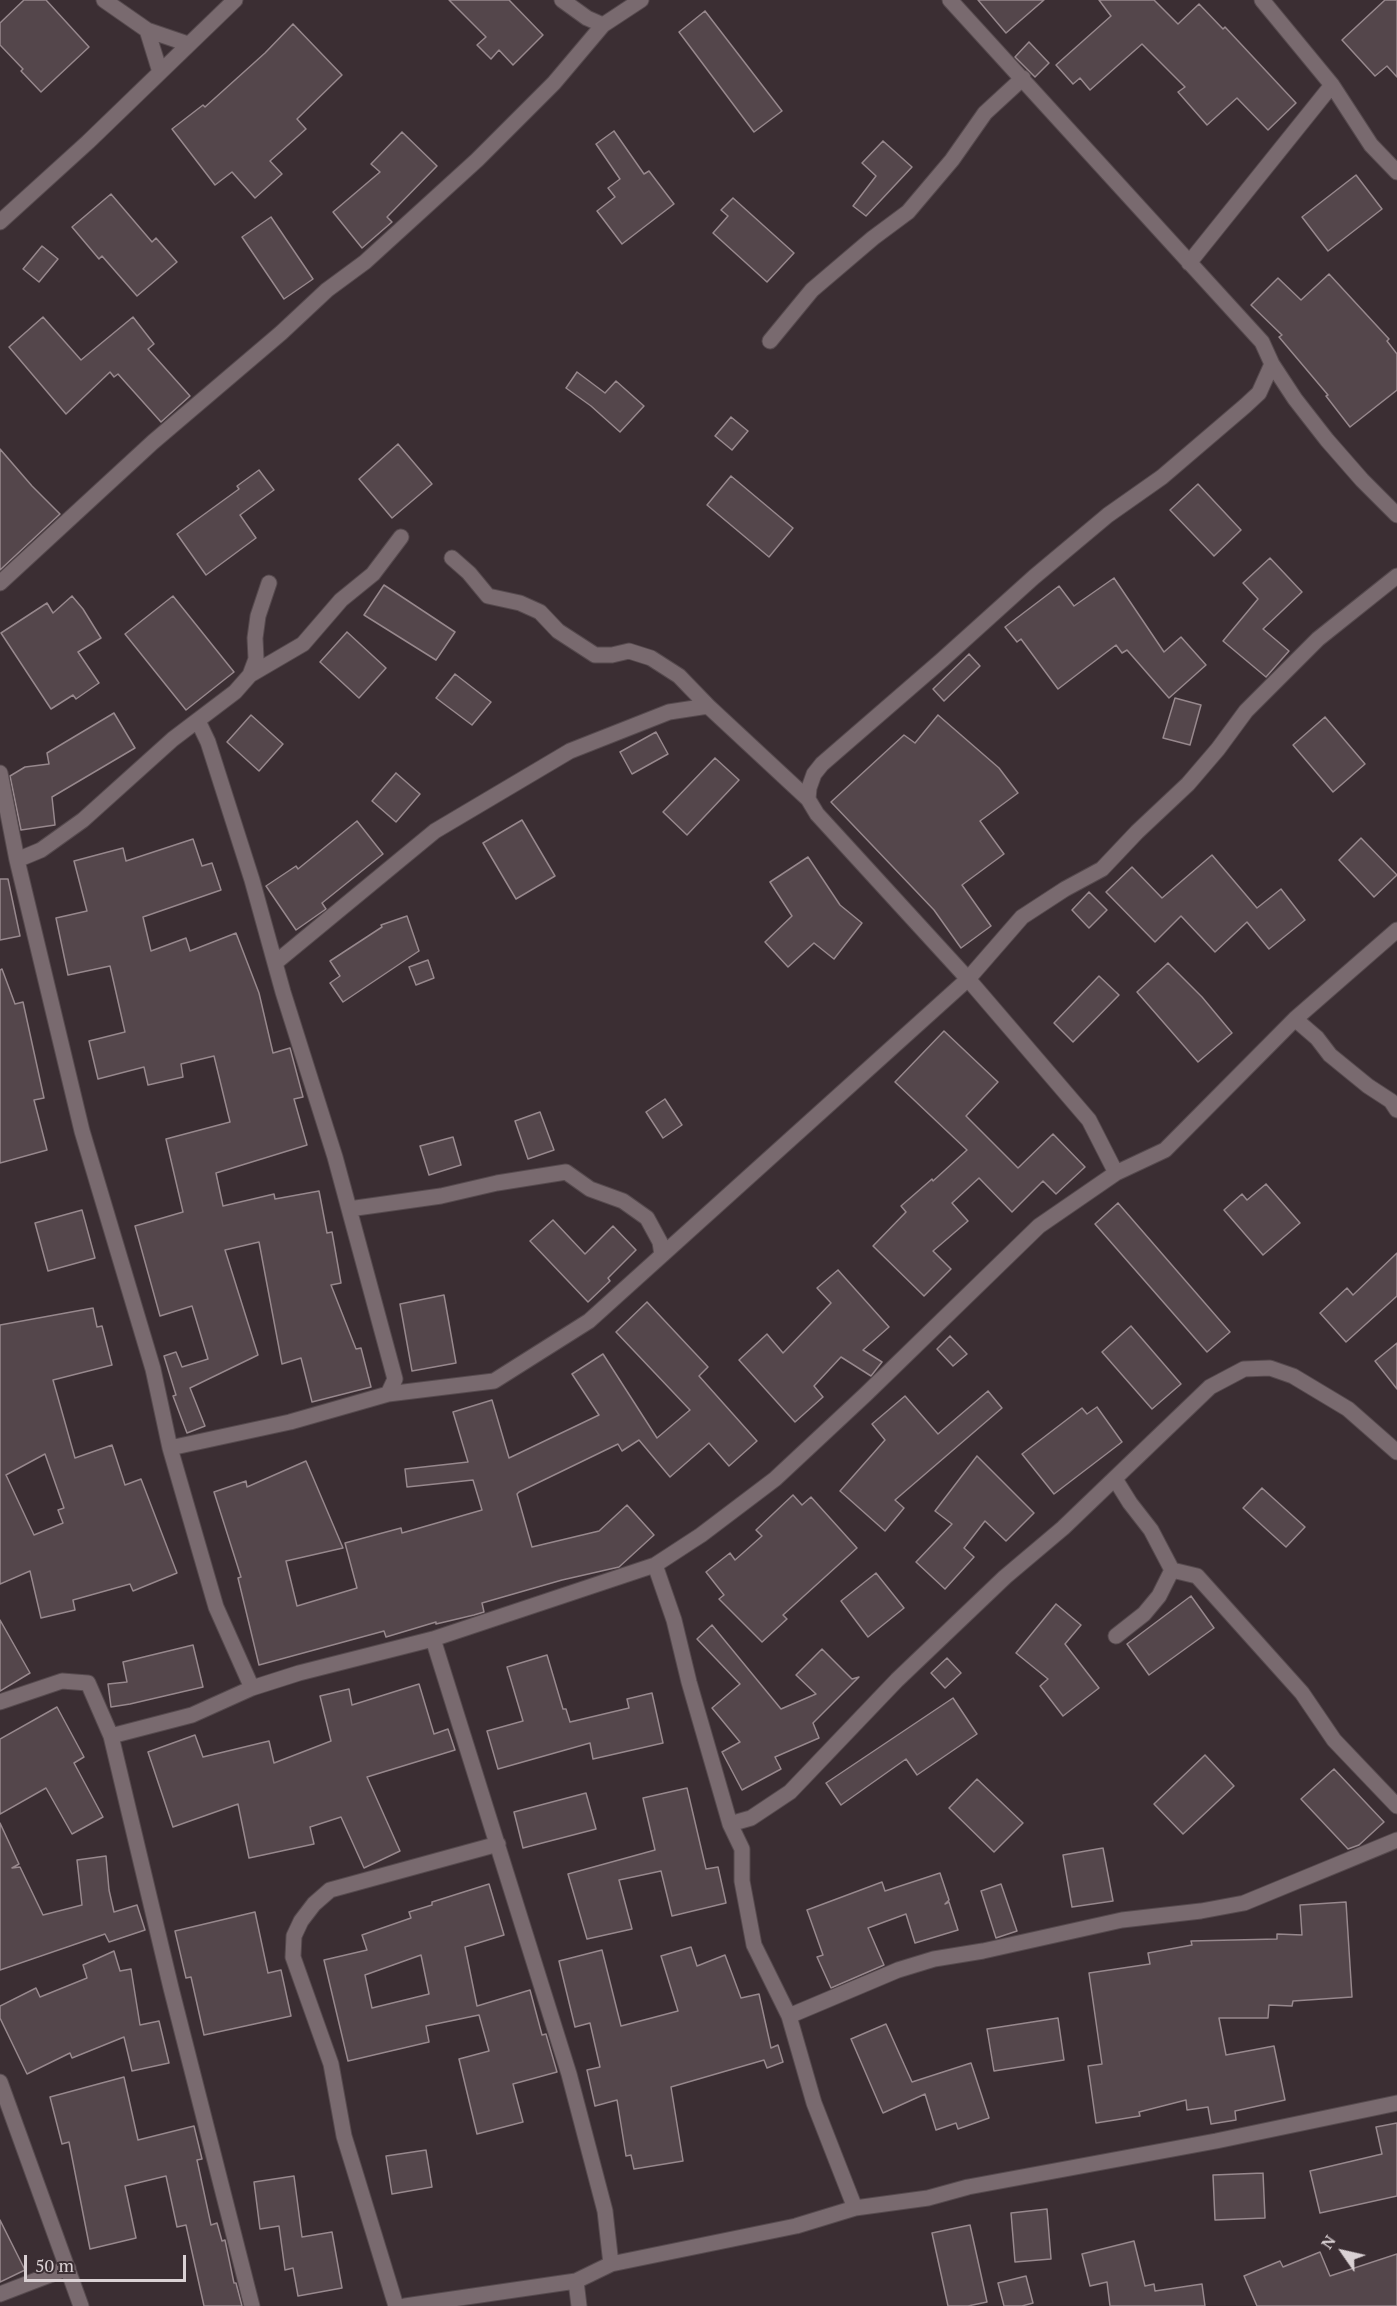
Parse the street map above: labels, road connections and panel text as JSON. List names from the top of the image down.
{
  "scale_bar": "50 m",
  "north": "top left"
}
